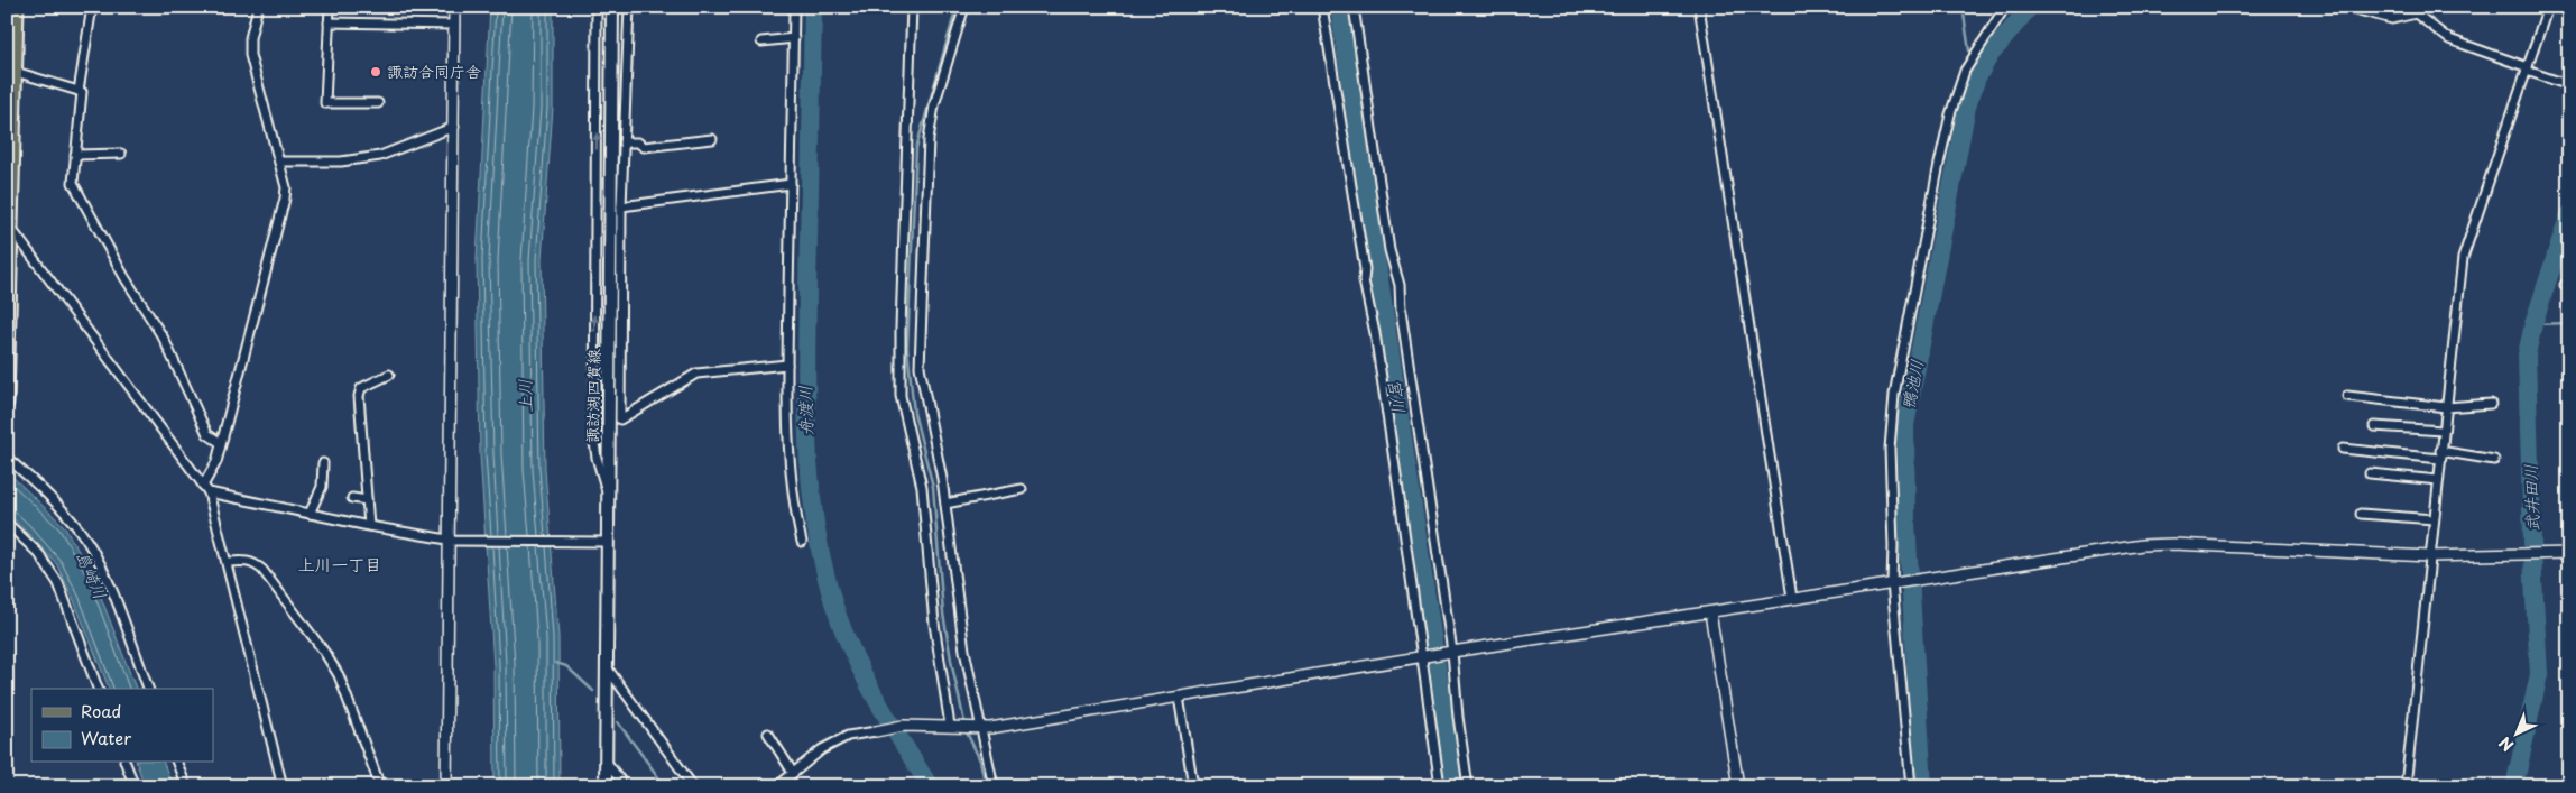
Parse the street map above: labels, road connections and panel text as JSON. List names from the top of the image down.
{
  "streets": {
    "main road": ["諏訪湖四賀線"]
  },
  "districts": ["上川一丁目"],
  "water": [
    "鴨池川",
    "上川",
    "宮川",
    "舟渡川",
    "武井田川",
    "島崎川"
  ],
  "places": ["諏訪合同庁舎"],
  "legend": ["Road", "Water"],
  "north": "bottom left"
}
